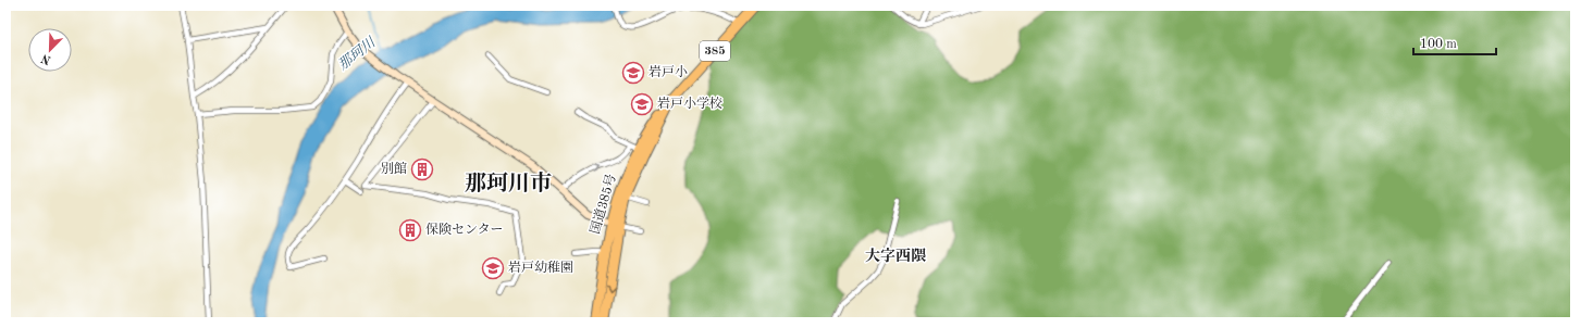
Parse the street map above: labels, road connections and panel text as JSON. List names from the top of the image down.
{
  "streets": {
    "highway": ["385", "国道385号"]
  },
  "districts": ["那珂川市", "大字西隈"],
  "water": ["那珂川"],
  "places": {
    "school or university": ["岩戸小", "岩戸小学校", "岩戸幼稚園"],
    "building": ["別館", "保険センター"]
  },
  "scale_bar": "100 m",
  "north": "bottom left"
}
